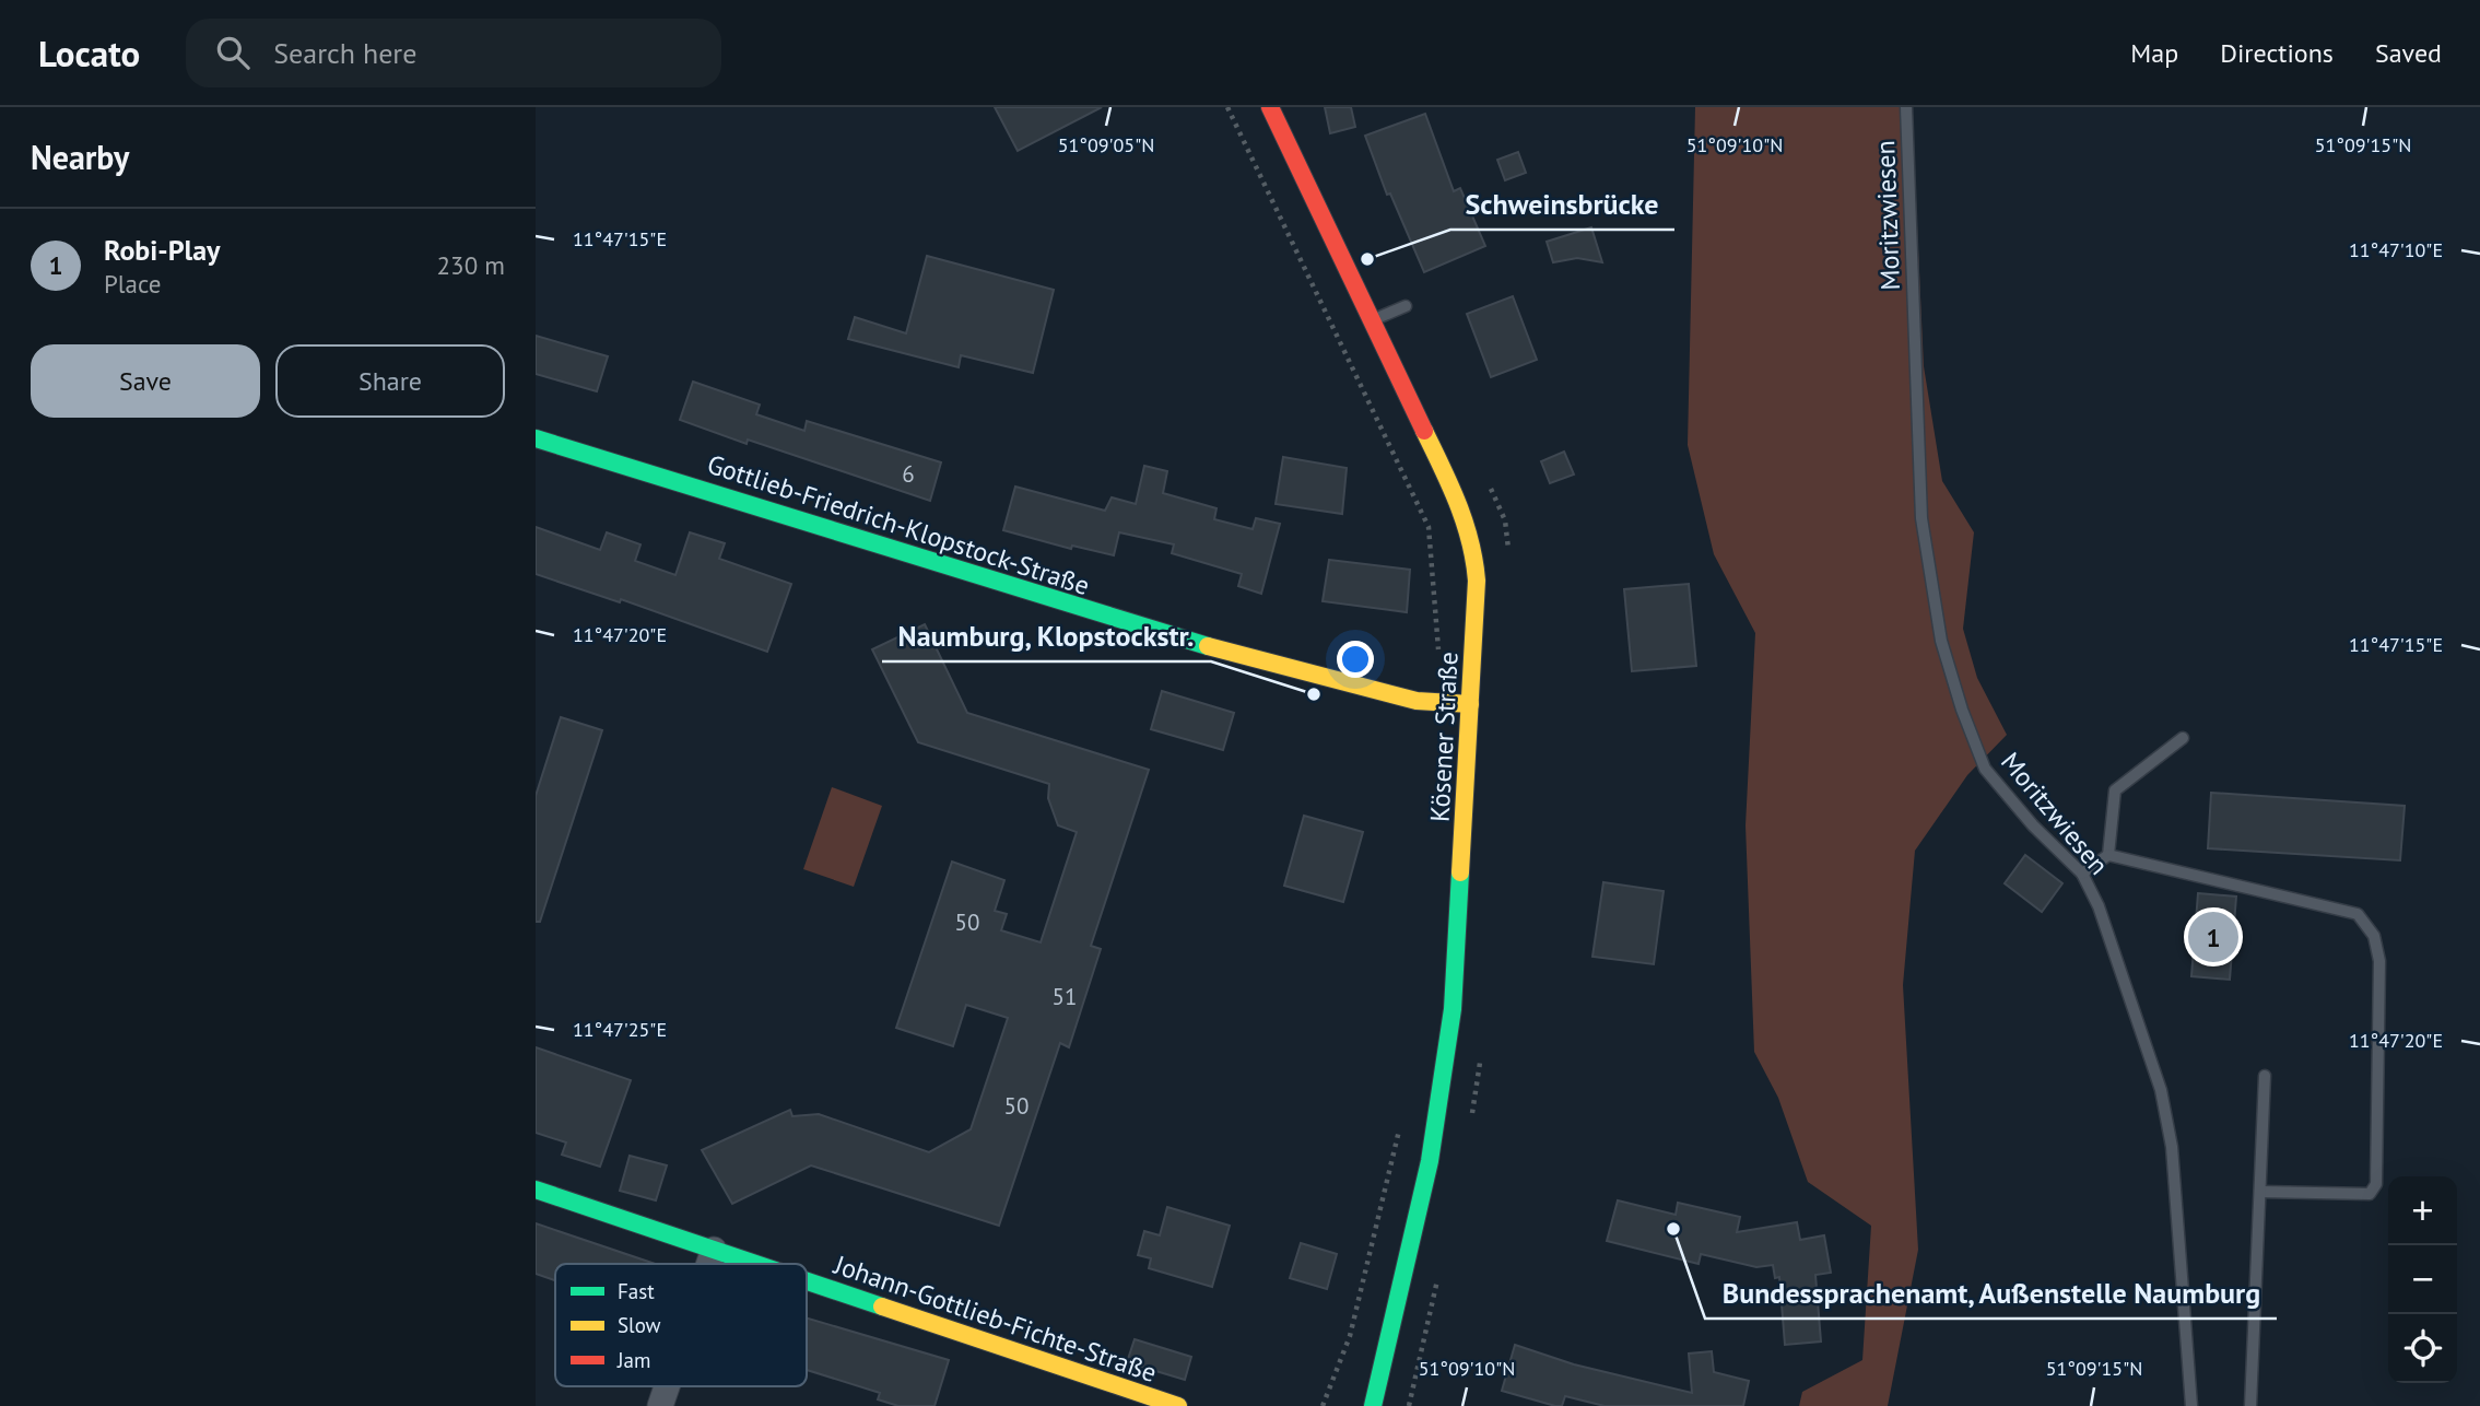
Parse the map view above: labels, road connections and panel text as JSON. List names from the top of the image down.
{
  "streets": {
    "street": ["Gottlieb-Friedrich-Klopstock-Straße", "Kösener Straße", "Johann-Gottlieb-Fichte-Straße"],
    "lane": ["Moritzwiesen"]
  },
  "crossings": [
    ["Gottlieb-Friedrich-Klopstock-Straße", "Kösener Straße"]
  ],
  "places": ["Schweinsbrücke", "Naumburg, Klopstockstr.", "Bundessprachenamt, Außenstelle Naumburg"],
  "house_numbers": [
    "6",
    "50",
    "51",
    "50"
  ],
  "legend": ["Fast", "Slow", "Jam"],
  "page": {
    "header": "Locato",
    "search": "Search here",
    "nav": ["Map", "Directions", "Saved"],
    "heading": "Nearby",
    "list": [
      {
        "mark": "1",
        "name": "Robi-Play",
        "note": "Place",
        "value": "230 m"
      }
    ],
    "buttons": ["Save", "Share"],
    "pins": "1",
    "map_buttons": ["+", "−"]
  },
  "coordinates": [
    "51°09'05\"N",
    "51°09'10\"N",
    "51°09'15\"N",
    "11°47'15\"E",
    "11°47'10\"E",
    "11°47'20\"E",
    "11°47'25\"E"
  ]
}
